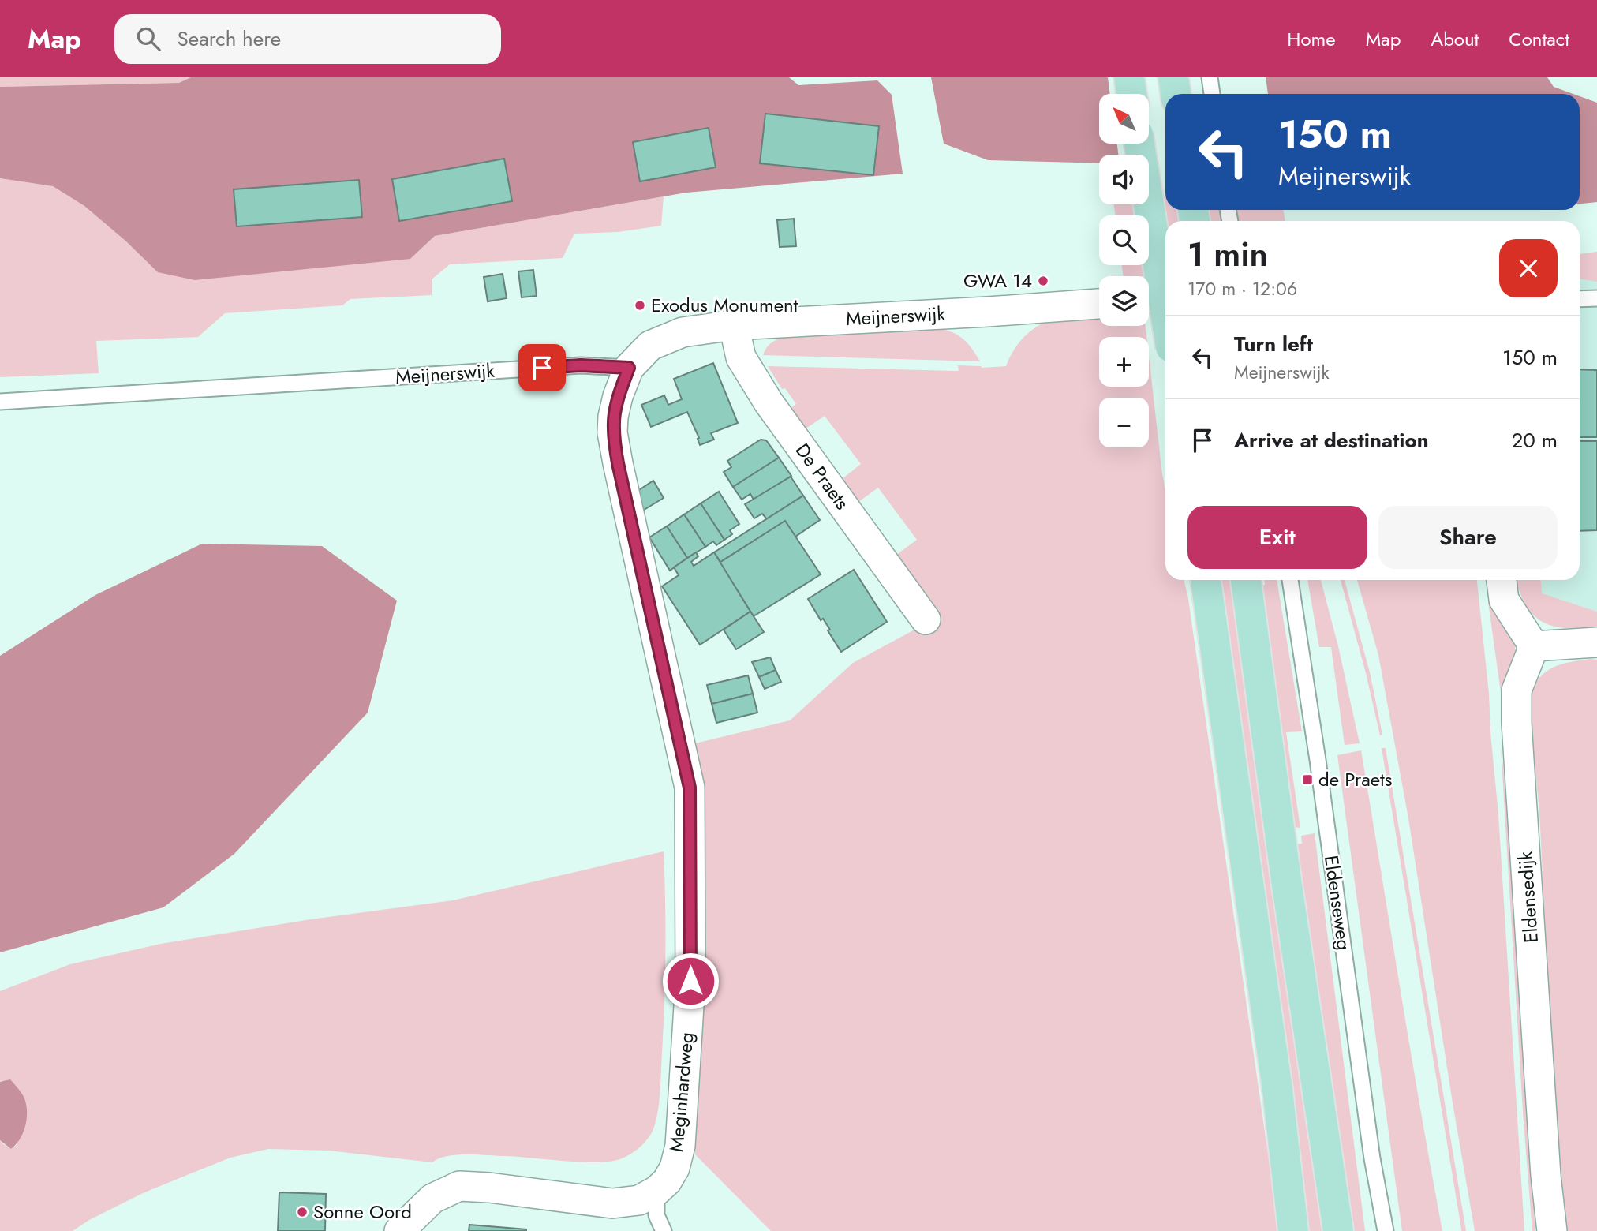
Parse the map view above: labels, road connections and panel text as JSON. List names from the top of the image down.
{
  "streets": {
    "street": [
      "Meijnerswijk",
      "De Praets",
      "Eldensedijk",
      "Meginhardweg"
    ],
    "lane": ["Eldenseweg"]
  },
  "crossings": [
    ["Meijnerswijk", "De Praets"],
    ["Meijnerswijk", "Meginhardweg"]
  ],
  "places": {
    "other": ["GWA 14", "Exodus Monument", "Sonne Oord"],
    "transit": ["de Praets"]
  },
  "north": "top left",
  "page": {
    "header": "Map",
    "search": "Search here",
    "nav": [
      "Home",
      "Map",
      "About",
      "Contact"
    ],
    "map_buttons": ["+", "−"],
    "turn": ["150 m", "Meijnerswijk"],
    "heading": ["1 min", "170 m · 12:06"],
    "list": [
      {
        "name": "Turn left",
        "note": "Meijnerswijk",
        "value": "150 m"
      },
      {
        "name": "Arrive at destination",
        "value": "20 m"
      }
    ],
    "buttons": ["Exit", "Share"]
  }
}
